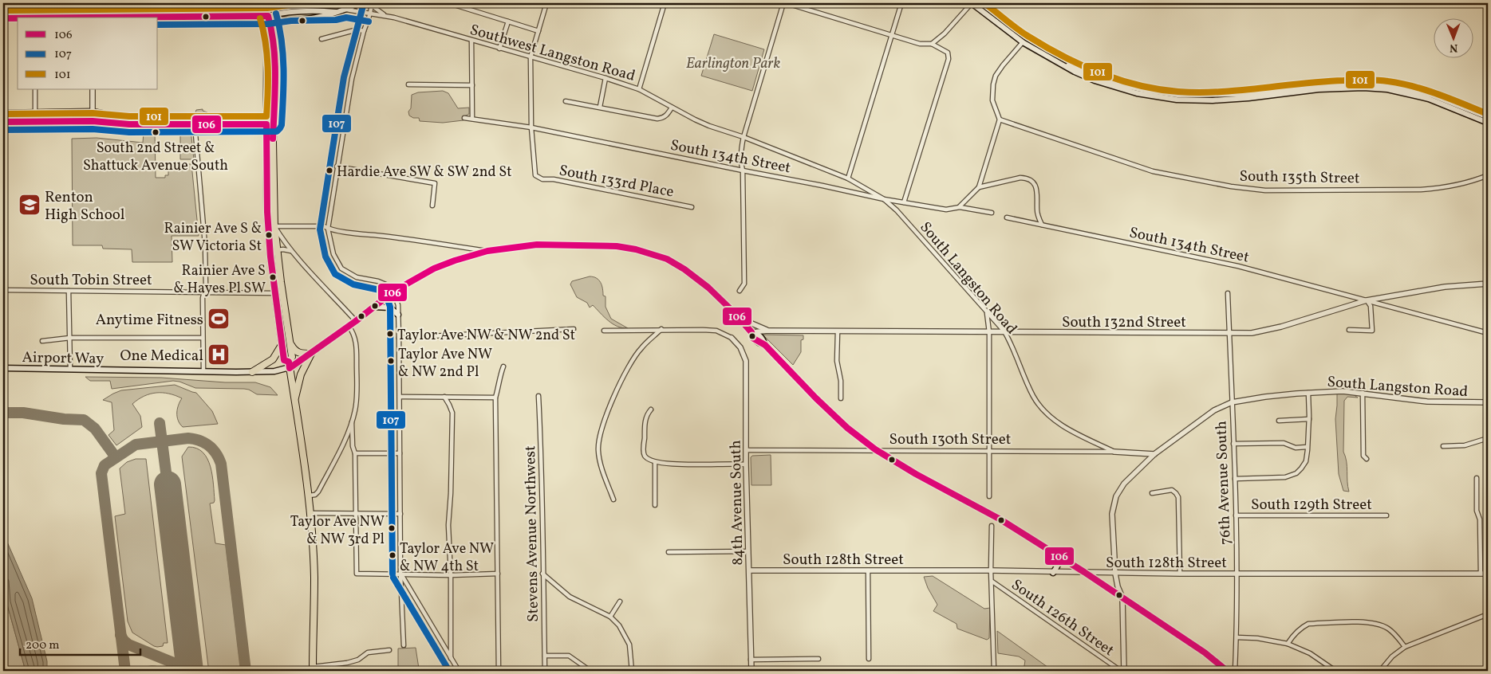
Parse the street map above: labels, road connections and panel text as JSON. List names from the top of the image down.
{
  "streets": {
    "main road": ["Airport Way"],
    "street": [
      "Southwest Langston Road",
      "South 134th Street",
      "South 135th Street",
      "South 133rd Place",
      "South Langston Road",
      "South Tobin Street",
      "South 132nd Street",
      "South 130th Street",
      "76th Avenue South",
      "84th Avenue South",
      "South 129th Street",
      "Stevens Avenue Northwest",
      "South 128th Street",
      "South 126th Street"
    ]
  },
  "crossings": [
    ["Southwest Langston Road", "South 134th Street"],
    ["Southwest Langston Road", "South Langston Road"],
    ["South 134th Street", "South 133rd Place"],
    ["South 134th Street", "South Langston Road"],
    ["South 134th Street", "South 132nd Street"],
    ["South Langston Road", "South 132nd Street"],
    ["South Langston Road", "South 130th Street"],
    ["South Langston Road", "76th Avenue South"],
    ["South Langston Road", "South 128th Street"],
    ["South Langston Road", "South 126th Street"],
    ["South 132nd Street", "76th Avenue South"],
    ["South 130th Street", "84th Avenue South"],
    ["76th Avenue South", "South 129th Street"],
    ["76th Avenue South", "South 128th Street"],
    ["84th Avenue South", "South 128th Street"]
  ],
  "parks": ["Earlington Park"],
  "places": {
    "other": [
      "South 2nd Street & Shattuck Avenue South",
      "Hardie Ave SW & SW 2nd St",
      "Rainier Ave S & SW Victoria St",
      "Rainier Ave S & Hayes Pl SW",
      "Taylor Ave NW & NW 2nd St",
      "Taylor Ave NW & NW 2nd Pl",
      "Taylor Ave NW & NW 3rd Pl",
      "Taylor Ave NW & NW 4th St"
    ],
    "school or university": ["Renton High School"],
    "sports": ["Anytime Fitness"],
    "hospital": ["One Medical"]
  },
  "lines": ["transit line 107", "transit line 101", "transit line 106"],
  "legend": ["106", "107", "101"],
  "scale_bar": "200 m",
  "north": "bottom"
}
